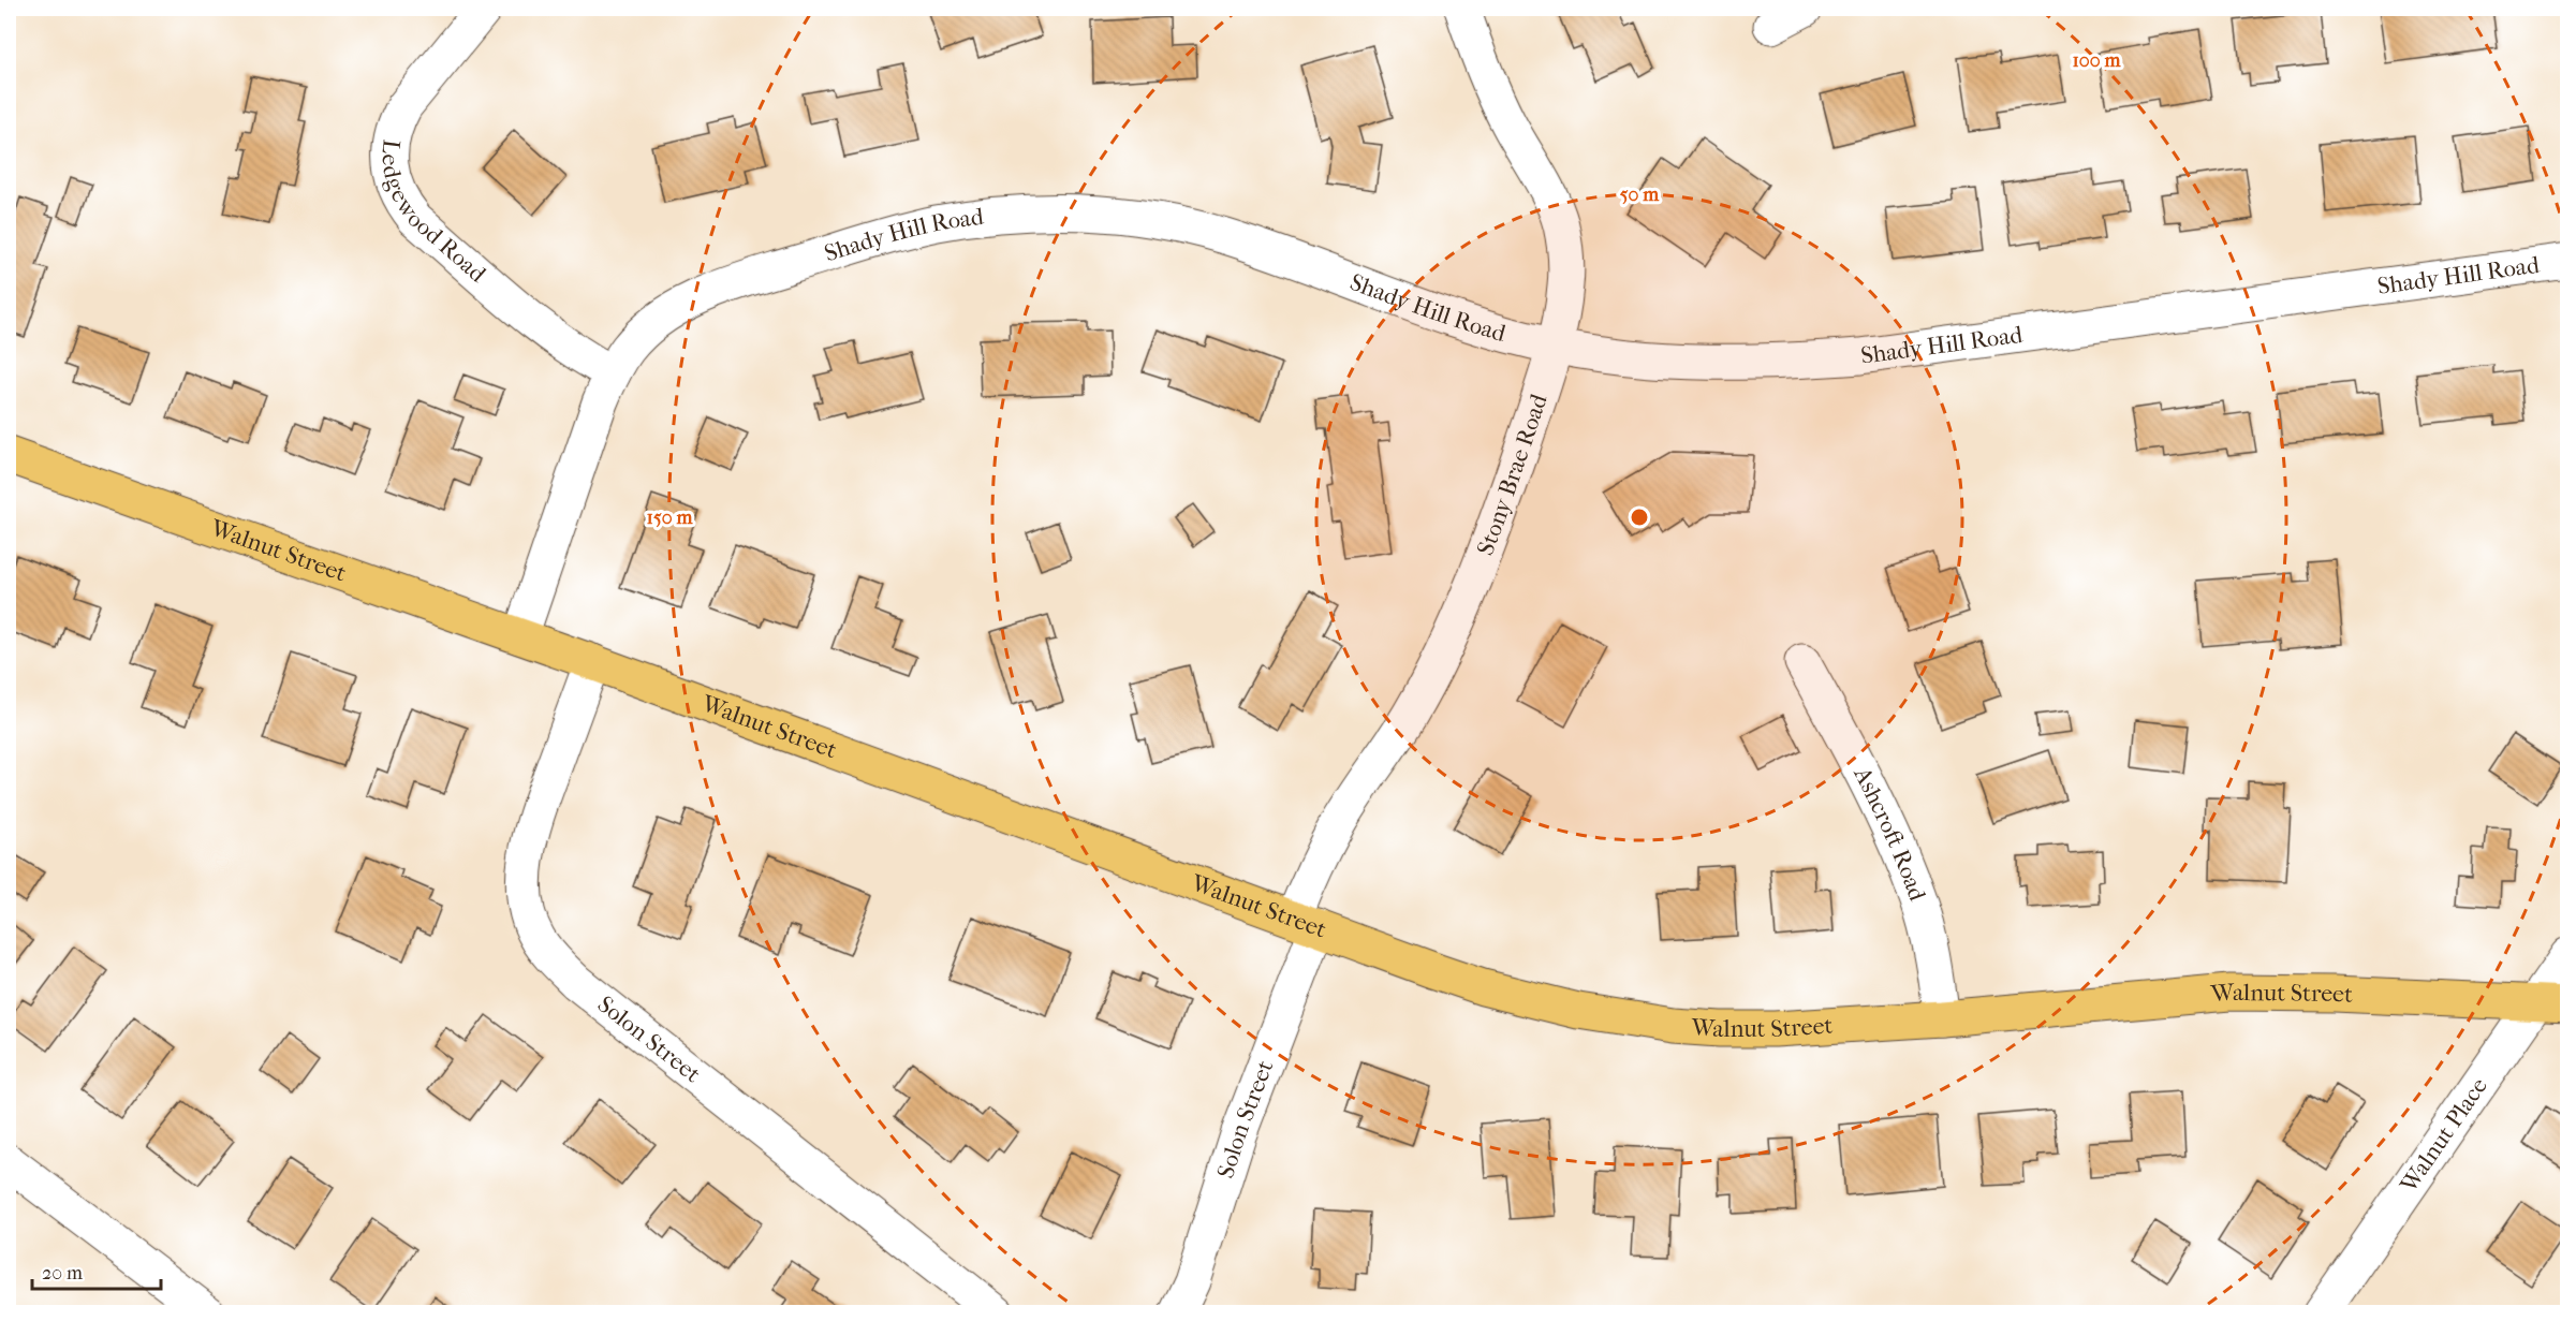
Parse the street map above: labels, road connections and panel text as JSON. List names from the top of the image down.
{
  "streets": {
    "main road": ["Walnut Street"],
    "street": [
      "Ledgewood Road",
      "Shady Hill Road",
      "Stony Brae Road",
      "Ashcroft Road",
      "Solon Street",
      "Walnut Place"
    ]
  },
  "crossings": [
    ["Ledgewood Road", "Shady Hill Road"],
    ["Shady Hill Road", "Stony Brae Road"],
    ["Shady Hill Road", "Walnut Street"],
    ["Stony Brae Road", "Walnut Street"],
    ["Stony Brae Road", "Solon Street"],
    ["Walnut Street", "Ashcroft Road"],
    ["Walnut Street", "Solon Street"],
    ["Walnut Street", "Walnut Place"]
  ],
  "scale_bar": "20 m",
  "rings": ["100 m", "50 m", "150 m"]
}
